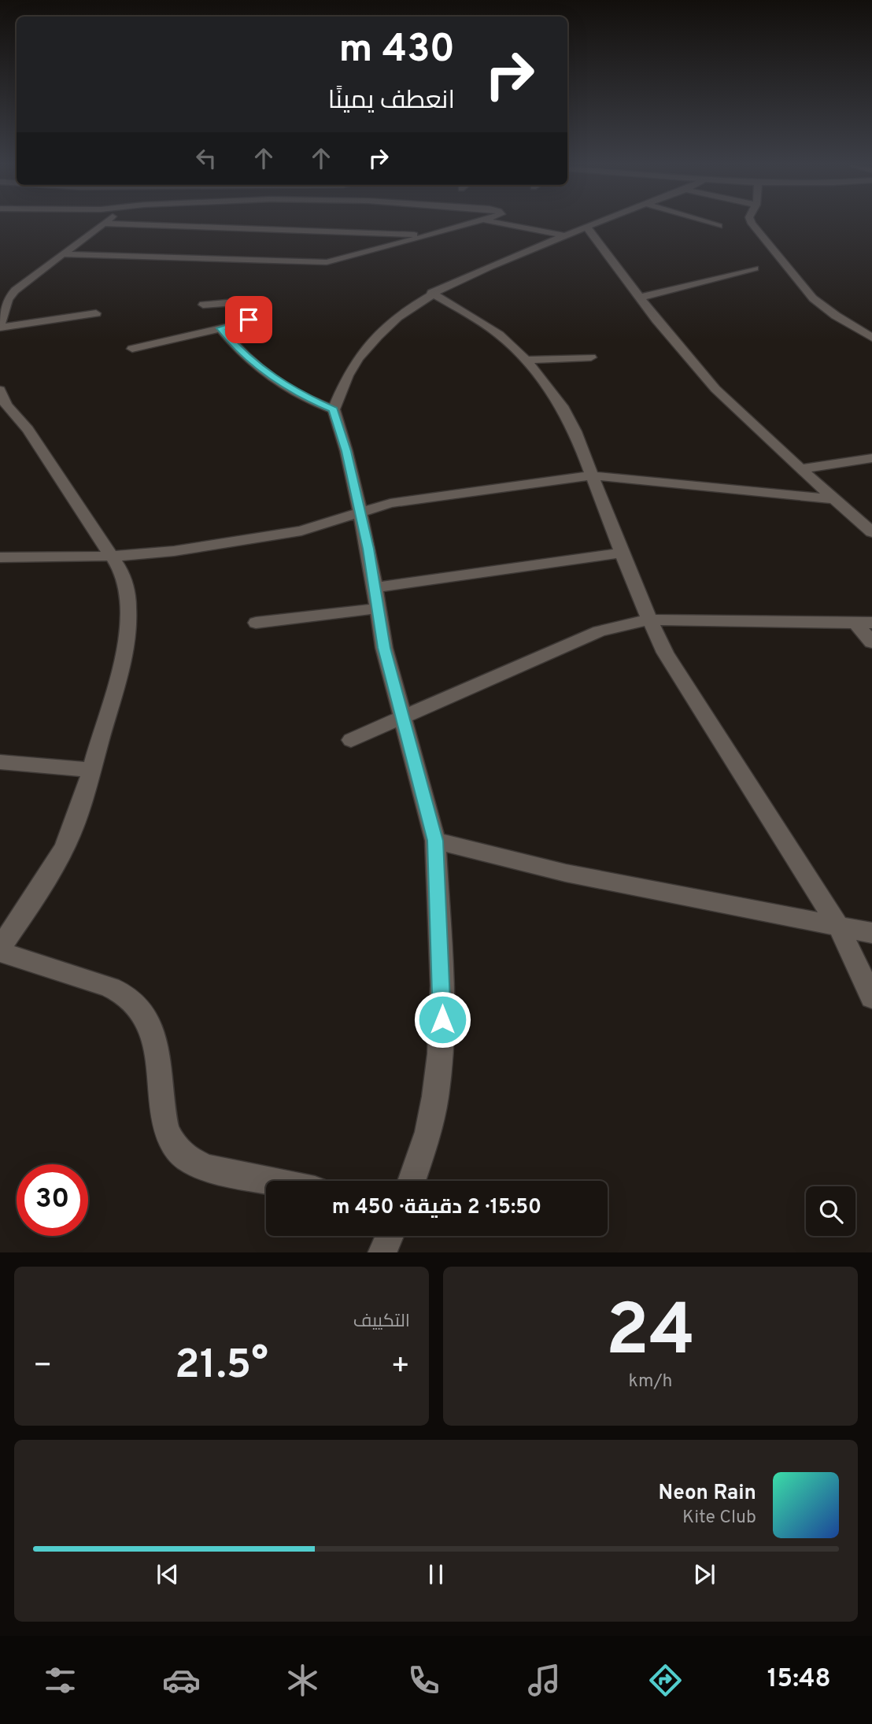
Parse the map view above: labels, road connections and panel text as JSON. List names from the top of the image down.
{
  "page": {
    "turn": ["430 m", "انعطف يمينًا"],
    "limit": "30",
    "trip": "15:50 · 2 دقيقة · 450 m",
    "tile": [
      ["24", "km/h"],
      "التكييف"
    ],
    "heat": ["−", "21.5°", "+"],
    "song": ["Neon Rain", "Kite Club"],
    "tabs": "15:48"
  }
}
